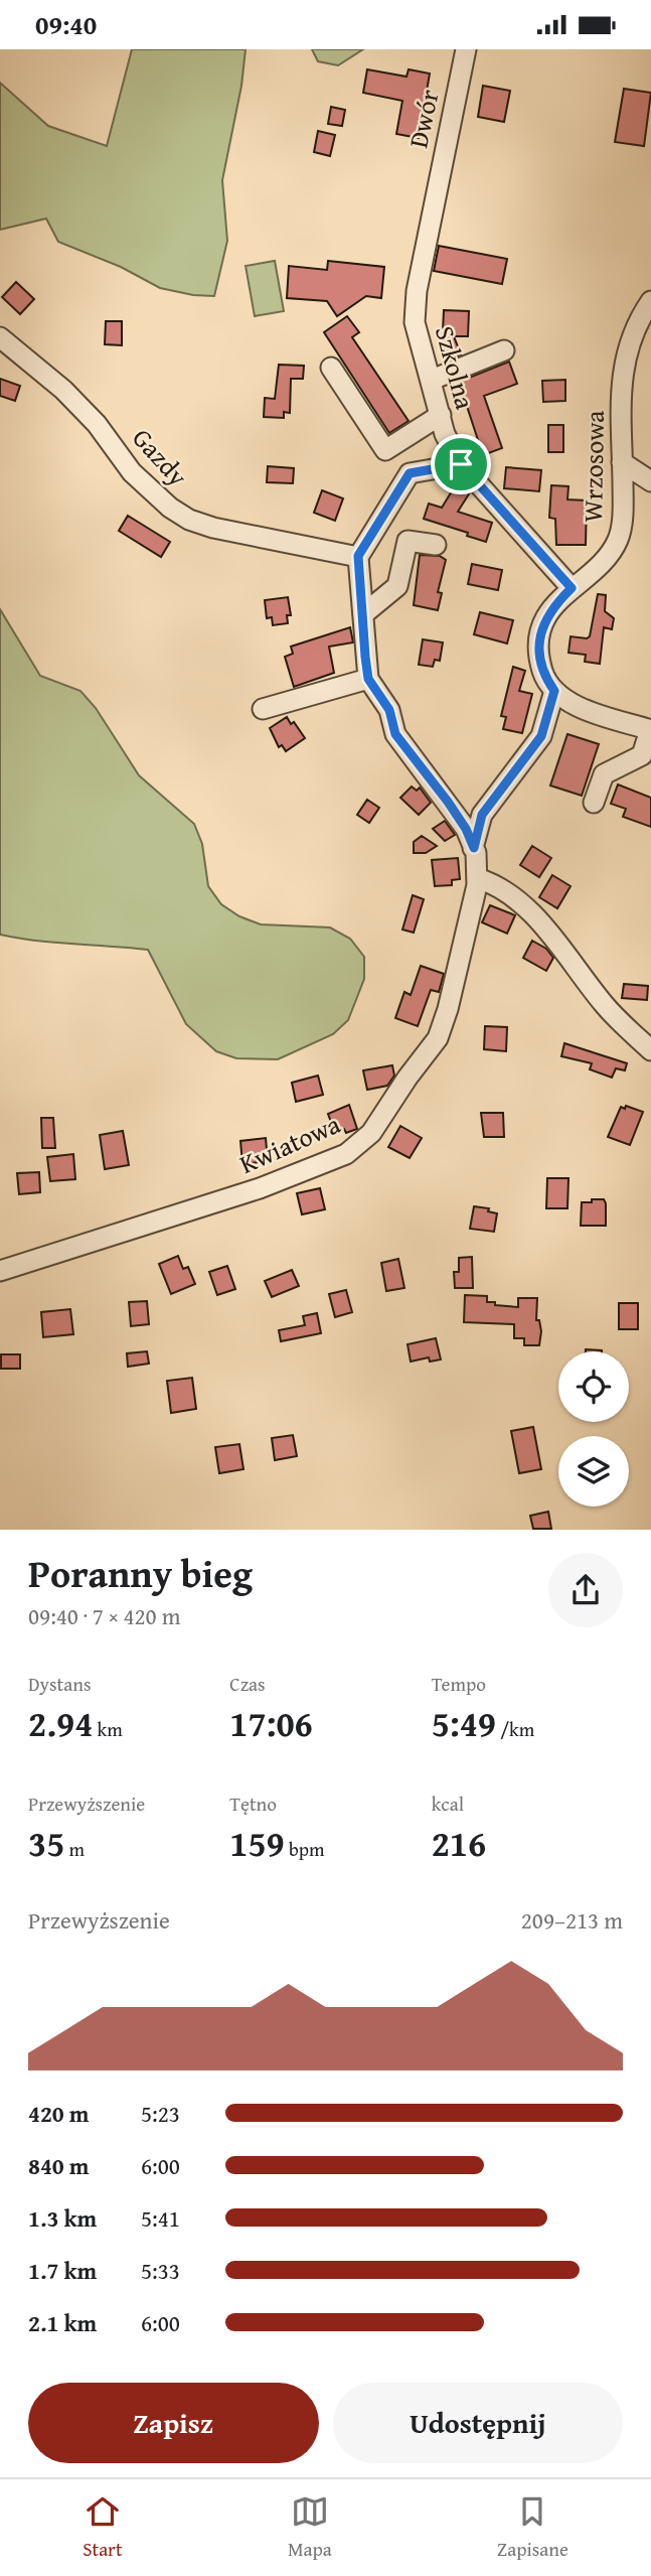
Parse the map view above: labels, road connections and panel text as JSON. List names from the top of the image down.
{
  "streets": {
    "street": [
      "Dwór",
      "Szkolna",
      "Gazdy",
      "Wrzosowa",
      "Kwiatowa"
    ]
  },
  "crossings": [
    ["Dwór", "Szkolna"],
    ["Szkolna", "Wrzosowa"]
  ],
  "page": {
    "status": "09:40",
    "heading": ["Poranny bieg", "09:40 · 7 × 420 m"],
    "stats": [
      ["Dystans", "2.94 km"],
      ["Czas", "17:06"],
      ["Tempo", "5:49 /km"],
      ["Przewyższenie", "35 m"],
      ["Tętno", "159 bpm"],
      ["kcal", "216"]
    ],
    "chart": ["Przewyższenie", "209–213 m"],
    "list": [
      {
        "name": "420 m",
        "note": "5:23"
      },
      {
        "name": "840 m",
        "note": "6:00"
      },
      {
        "name": "1.3 km",
        "note": "5:41"
      },
      {
        "name": "1.7 km",
        "note": "5:33"
      },
      {
        "name": "2.1 km",
        "note": "6:00"
      }
    ],
    "buttons": ["Zapisz", "Udostępnij"],
    "tabs": ["Start", "Mapa", "Zapisane"]
  }
}
